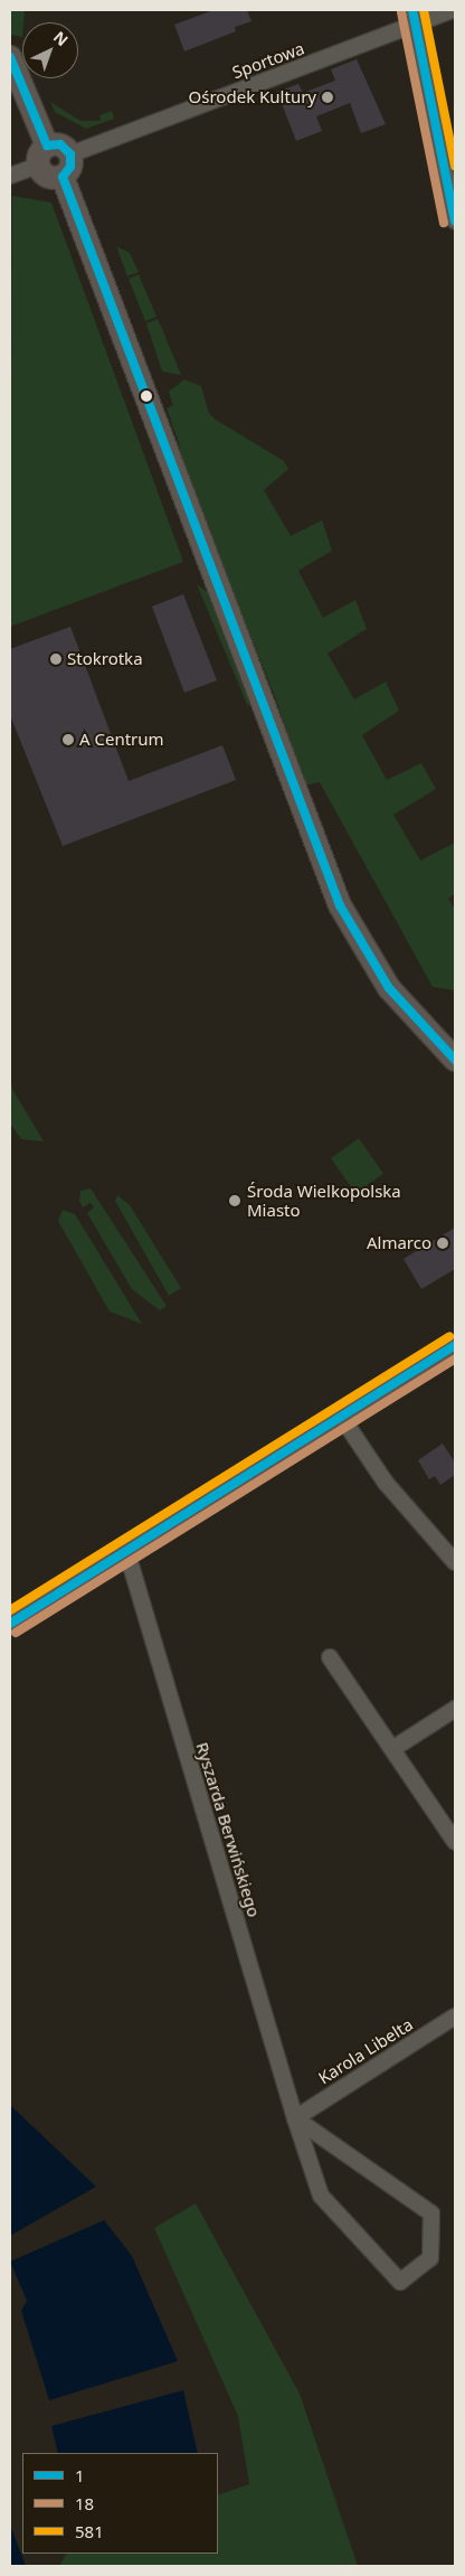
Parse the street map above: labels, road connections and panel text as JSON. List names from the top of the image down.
{
  "streets": {
    "street": ["Sportowa", "Ryszarda Berwińskiego", "Karola Libelta"]
  },
  "crossings": [
    ["Ryszarda Berwińskiego", "Karola Libelta"]
  ],
  "places": [
    "Ośrodek Kultury",
    "Stokrotka",
    "A Centrum",
    "Środa Wielkopolska Miasto",
    "Almarco"
  ],
  "lines": ["transit line 1", "transit line 581", "transit line 18"],
  "legend": ["1", "18", "581"],
  "north": "top right"
}
